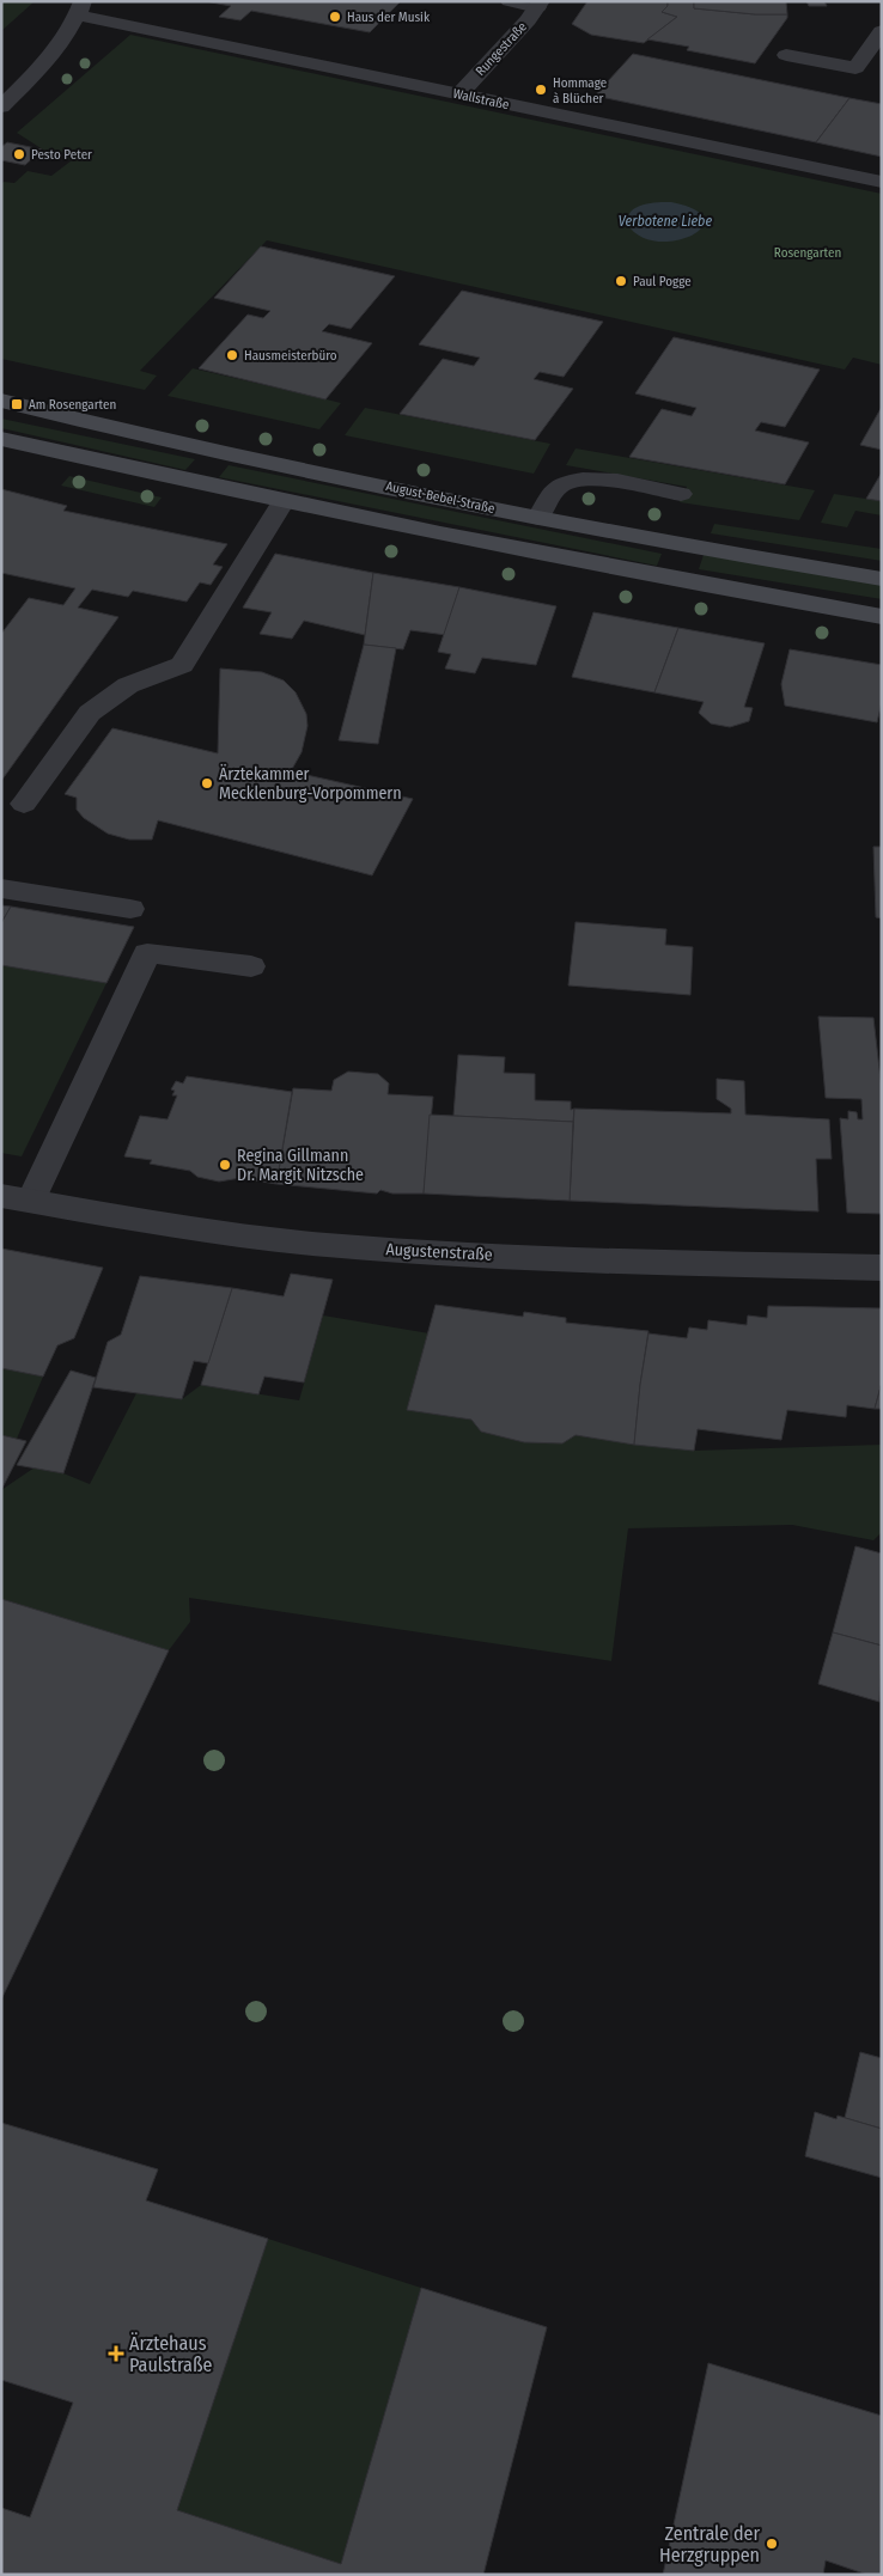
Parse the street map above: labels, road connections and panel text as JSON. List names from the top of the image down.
{
  "streets": {
    "main road": ["August-Bebel-Straße"],
    "street": ["Rungestraße", "Wallstraße", "Augustenstraße"]
  },
  "crossings": [
    ["Rungestraße", "Wallstraße"]
  ],
  "water": ["Verbotene Liebe"],
  "parks": ["Rosengarten"],
  "places": {
    "other": [
      "Haus der Musik",
      "Hommage à Blücher",
      "Pesto Peter",
      "Paul Pogge",
      "Hausmeisterbüro",
      "Ärztekammer Mecklenburg-Vorpommern",
      "Regina Gillmann Dr. Margit Nitzsche",
      "Zentrale der Herzgruppen"
    ],
    "transit": ["Am Rosengarten"],
    "health": ["Ärztehaus Paulstraße"]
  }
}
